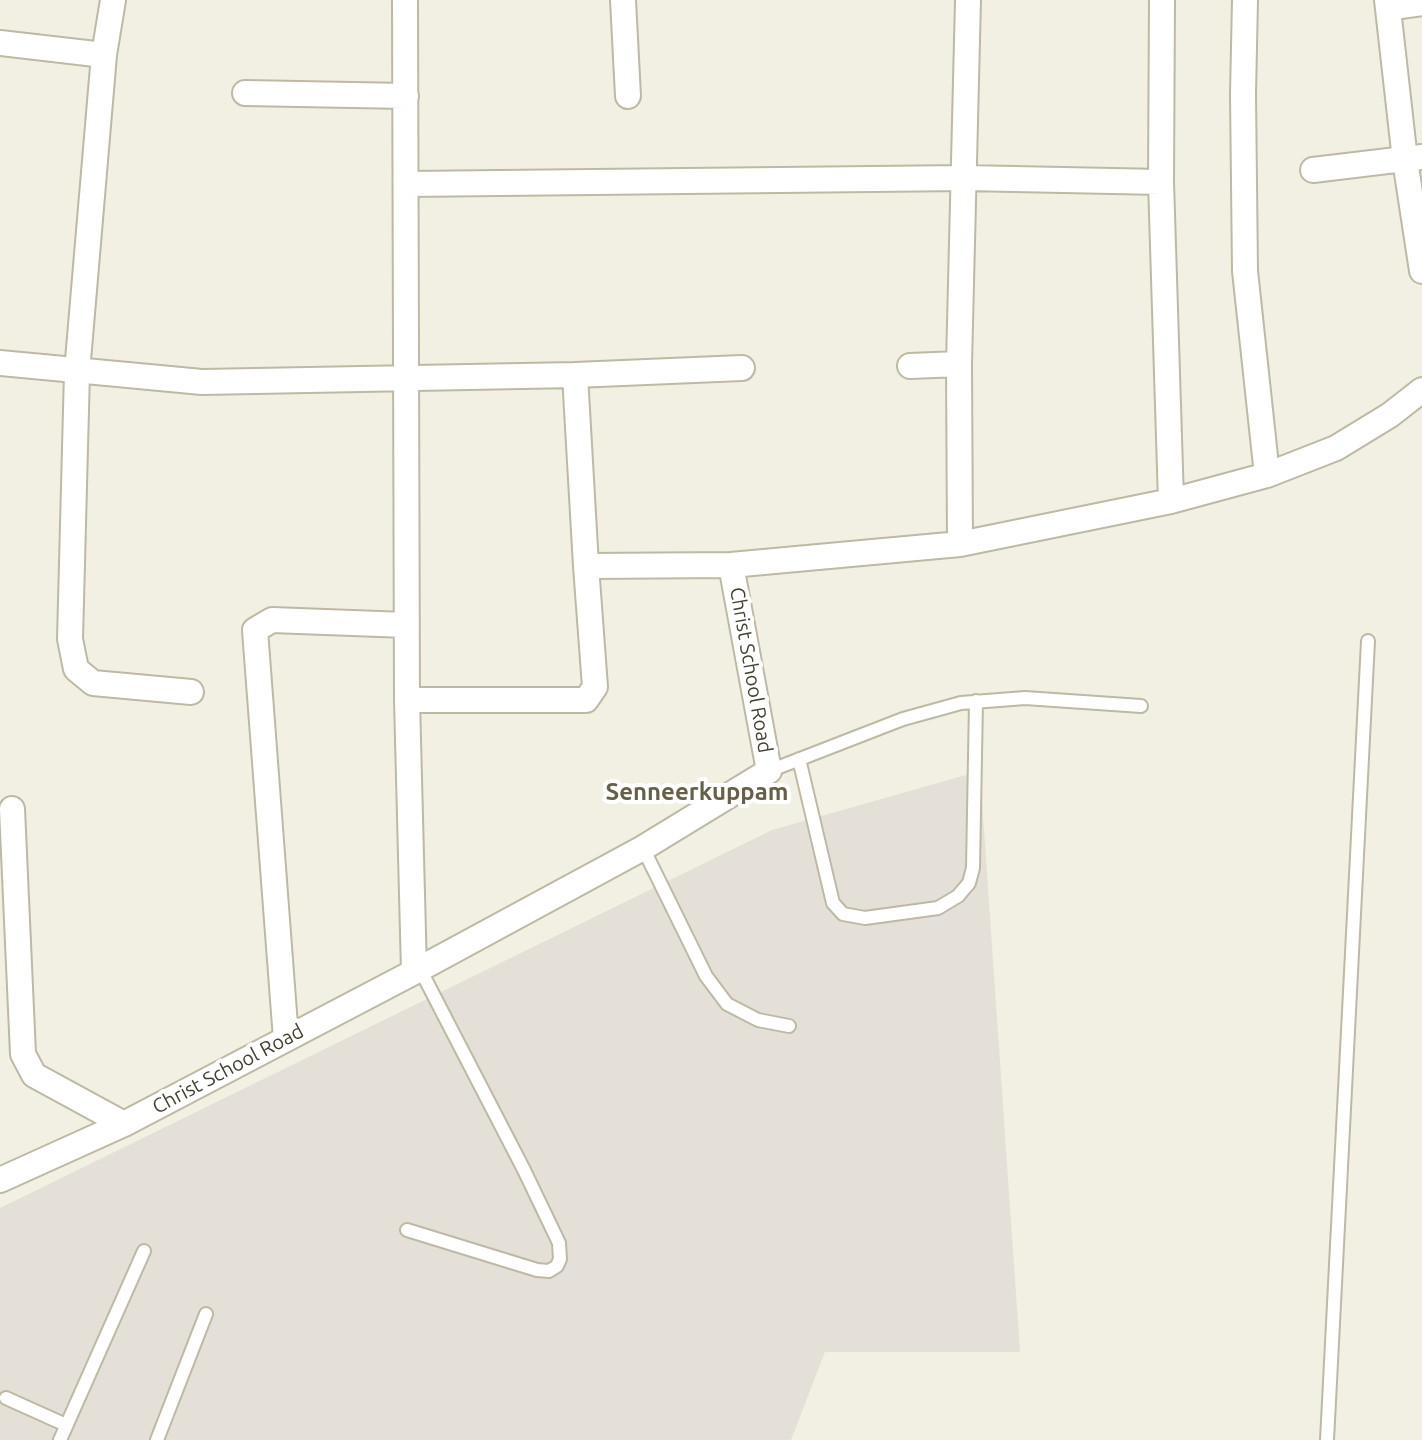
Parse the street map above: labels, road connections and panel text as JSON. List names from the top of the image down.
{
  "streets": {
    "street": ["Christ School Road"]
  },
  "districts": ["Senneerkuppam"]
}
